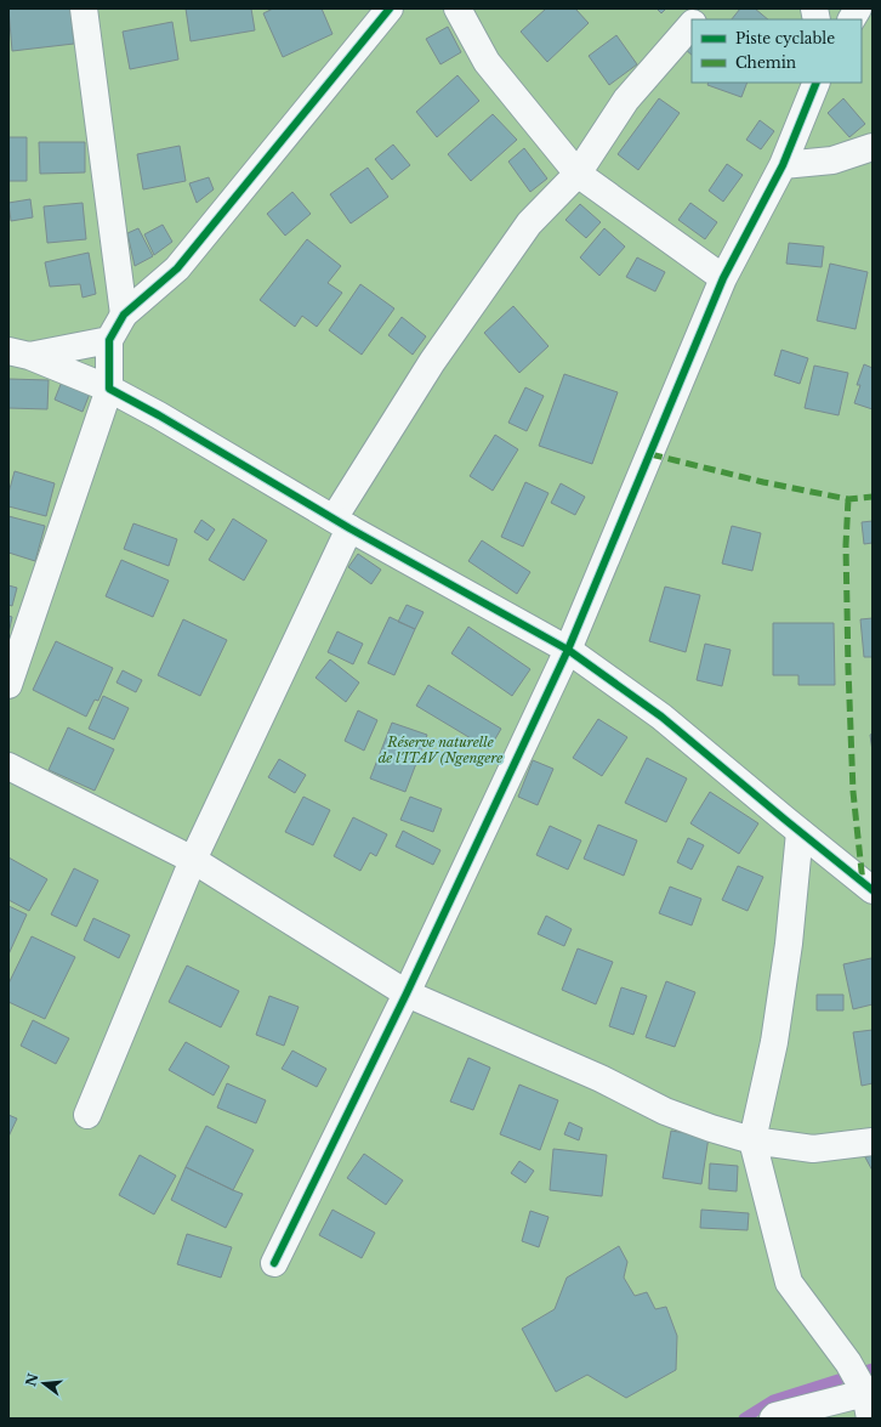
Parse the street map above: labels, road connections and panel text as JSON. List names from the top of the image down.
{
  "parks": ["Réserve naturelle de l'ITAV (Ngengere"],
  "legend": ["Piste cyclable", "Chemin"],
  "north": "left"
}
